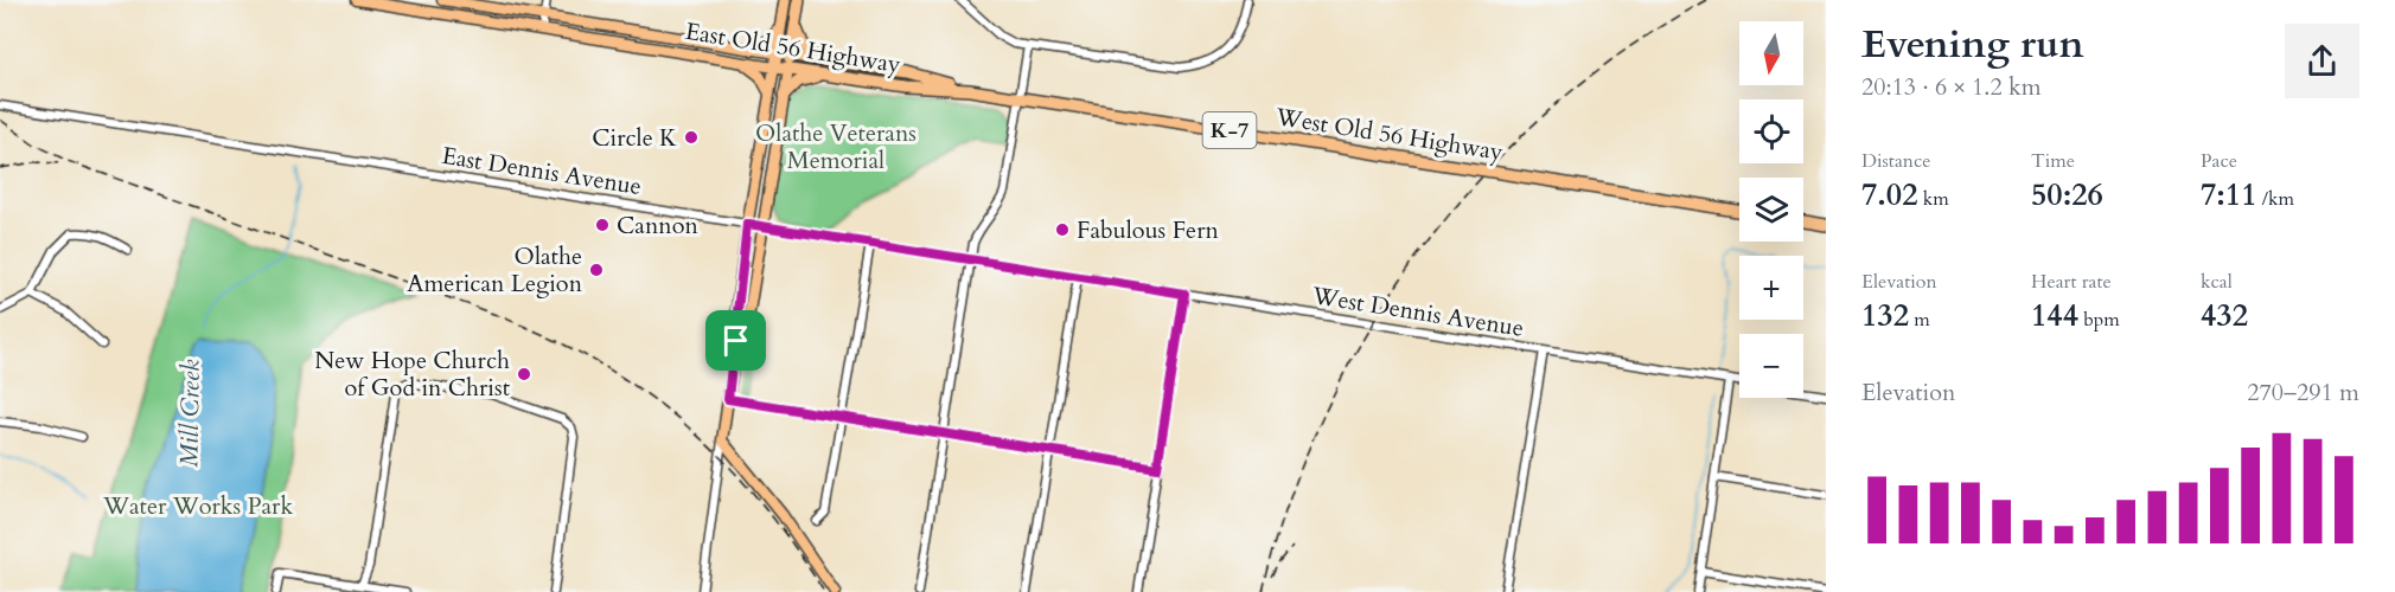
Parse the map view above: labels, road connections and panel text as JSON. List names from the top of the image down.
{
  "streets": {
    "highway": ["East Old 56 Highway", "K-7", "West Old 56 Highway"],
    "street": ["East Dennis Avenue", "West Dennis Avenue"]
  },
  "crossings": [
    ["East Old 56 Highway", "West Old 56 Highway"],
    ["East Dennis Avenue", "West Dennis Avenue"]
  ],
  "water": ["Mill Creek"],
  "parks": ["Olathe Veterans Memorial", "Water Works Park"],
  "places": [
    "Circle K",
    "Cannon",
    "Fabulous Fern",
    "Olathe American Legion",
    "New Hope Church of God in Christ"
  ],
  "north": "bottom",
  "page": {
    "heading": ["Evening run", "20:13 · 6 × 1.2 km"],
    "map_buttons": ["+", "−"],
    "stats": [
      ["Distance", "7.02 km"],
      ["Time", "50:26"],
      ["Pace", "7:11 /km"],
      ["Elevation", "132 m"],
      ["Heart rate", "144 bpm"],
      ["kcal", "432"]
    ],
    "chart": ["Elevation", "270–291 m"]
  }
}
